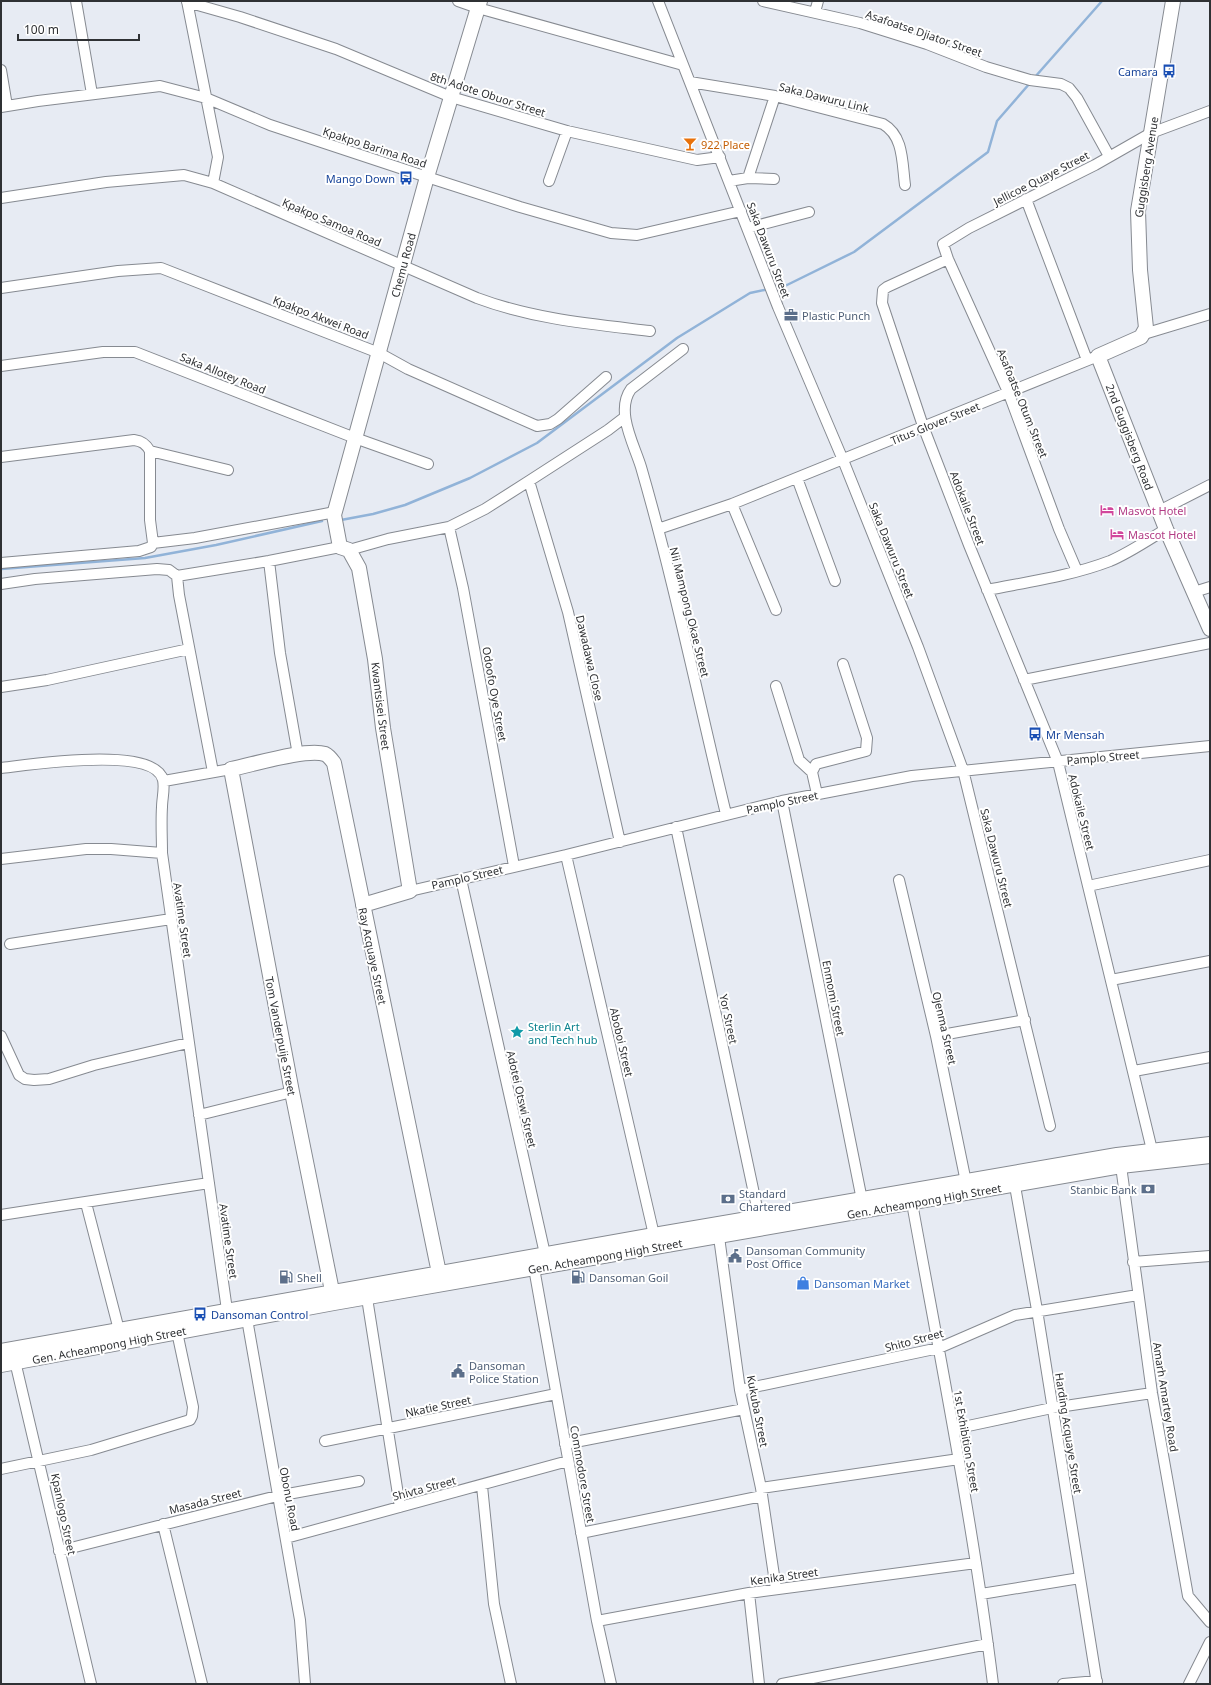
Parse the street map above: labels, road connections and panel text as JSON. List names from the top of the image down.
{
  "streets": {
    "main road": [
      "Guggisberg Avenue",
      "Chemu Road",
      "Titus Glover Street",
      "2nd Guggisberg Road",
      "Kwantsisei Street",
      "Pamplo Street",
      "Ray Acquaye Street",
      "Tom Vanderpuije Street",
      "Gen. Acheampong High Street"
    ],
    "street": [
      "Asafoatse Djiator Street",
      "8th Adote Obuor Street",
      "Saka Dawuru Link",
      "Kpakpo Barima Road",
      "Jellicoe Quaye Street",
      "Kpakpo Samoa Road",
      "Saka Dawuru Street",
      "Kpakpo Akwei Road",
      "Saka Allotey Road",
      "Asafoatse Otum Street",
      "Adokaile Street",
      "Nii Mampong Okae Street",
      "Dawadawa Close",
      "Odoofo Oye Street",
      "Avatime Street",
      "Enmomi Street",
      "Yor Street",
      "Ojenma Street",
      "Aboboi Street",
      "Adotei Otswi Street",
      "Shito Street",
      "Amarh Amartey Road",
      "Nkatie Street",
      "Kukuba Street",
      "Harding Acquaye Street",
      "1st Exhibition Street",
      "Commodore Street",
      "Shivta Street",
      "Obonu Road",
      "Masada Street",
      "Kpanlogo Street",
      "Kenika Street"
    ]
  },
  "crossings": [
    ["Asafoatse Djiator Street", "Jellicoe Quaye Street"],
    ["8th Adote Obuor Street", "Saka Dawuru Street"],
    ["8th Adote Obuor Street", "Chemu Road"],
    ["Saka Dawuru Link", "Saka Dawuru Street"],
    ["Kpakpo Barima Road", "Saka Dawuru Street"],
    ["Kpakpo Barima Road", "Chemu Road"],
    ["Guggisberg Avenue", "Jellicoe Quaye Street"],
    ["Guggisberg Avenue", "Titus Glover Street"],
    ["Jellicoe Quaye Street", "Asafoatse Otum Street"],
    ["Kpakpo Samoa Road", "Chemu Road"],
    ["Saka Dawuru Street", "Titus Glover Street"],
    ["Saka Dawuru Street", "Pamplo Street"],
    ["Chemu Road", "Kpakpo Akwei Road"],
    ["Chemu Road", "Saka Allotey Road"],
    ["Chemu Road", "Kwantsisei Street"],
    ["Asafoatse Otum Street", "Titus Glover Street"],
    ["Asafoatse Otum Street", "Adokaile Street"],
    ["Titus Glover Street", "2nd Guggisberg Road"],
    ["Titus Glover Street", "Adokaile Street"],
    ["Titus Glover Street", "Nii Mampong Okae Street"],
    ["Adokaile Street", "Pamplo Street"],
    ["Adokaile Street", "Gen. Acheampong High Street"],
    ["Nii Mampong Okae Street", "Pamplo Street"],
    ["Dawadawa Close", "Pamplo Street"],
    ["Odoofo Oye Street", "Pamplo Street"],
    ["Kwantsisei Street", "Pamplo Street"],
    ["Pamplo Street", "Ray Acquaye Street"],
    ["Pamplo Street", "Enmomi Street"],
    ["Pamplo Street", "Yor Street"],
    ["Pamplo Street", "Aboboi Street"],
    ["Pamplo Street", "Adotei Otswi Street"],
    ["Avatime Street", "Gen. Acheampong High Street"],
    ["Ray Acquaye Street", "Tom Vanderpuije Street"],
    ["Ray Acquaye Street", "Gen. Acheampong High Street"],
    ["Enmomi Street", "Gen. Acheampong High Street"],
    ["Yor Street", "Gen. Acheampong High Street"],
    ["Ojenma Street", "Gen. Acheampong High Street"],
    ["Tom Vanderpuije Street", "Gen. Acheampong High Street"],
    ["Aboboi Street", "Gen. Acheampong High Street"],
    ["Adotei Otswi Street", "Gen. Acheampong High Street"],
    ["Gen. Acheampong High Street", "Amarh Amartey Road"],
    ["Gen. Acheampong High Street", "Kukuba Street"],
    ["Gen. Acheampong High Street", "Harding Acquaye Street"],
    ["Gen. Acheampong High Street", "1st Exhibition Street"],
    ["Gen. Acheampong High Street", "Commodore Street"],
    ["Gen. Acheampong High Street", "Obonu Road"],
    ["Gen. Acheampong High Street", "Kpanlogo Street"],
    ["Shito Street", "Amarh Amartey Road"],
    ["Shito Street", "Kukuba Street"],
    ["Shito Street", "Harding Acquaye Street"],
    ["Shito Street", "1st Exhibition Street"],
    ["Nkatie Street", "Commodore Street"],
    ["Kukuba Street", "Kenika Street"],
    ["1st Exhibition Street", "Kenika Street"],
    ["Commodore Street", "Shivta Street"],
    ["Commodore Street", "Kenika Street"],
    ["Shivta Street", "Obonu Road"],
    ["Obonu Road", "Masada Street"],
    ["Masada Street", "Kpanlogo Street"]
  ],
  "places": {
    "bus stop": [
      "Camara",
      "Mango Down",
      "Mr Mensah",
      "Dansoman Control"
    ],
    "bar": ["922 Place"],
    "office": ["Plastic Punch"],
    "hotel": ["Masvot Hotel", "Mascot Hotel"],
    "place": ["Sterlin Art and Tech hub"],
    "bank": ["Stanbic Bank", "Standard Chartered"],
    "public building": ["Dansoman Community Post Office", "Dansoman Police Station"],
    "fuel station": ["Shell", "Dansoman Goil"],
    "shop": ["Dansoman Market"]
  },
  "scale_bar": "100 m"
}
